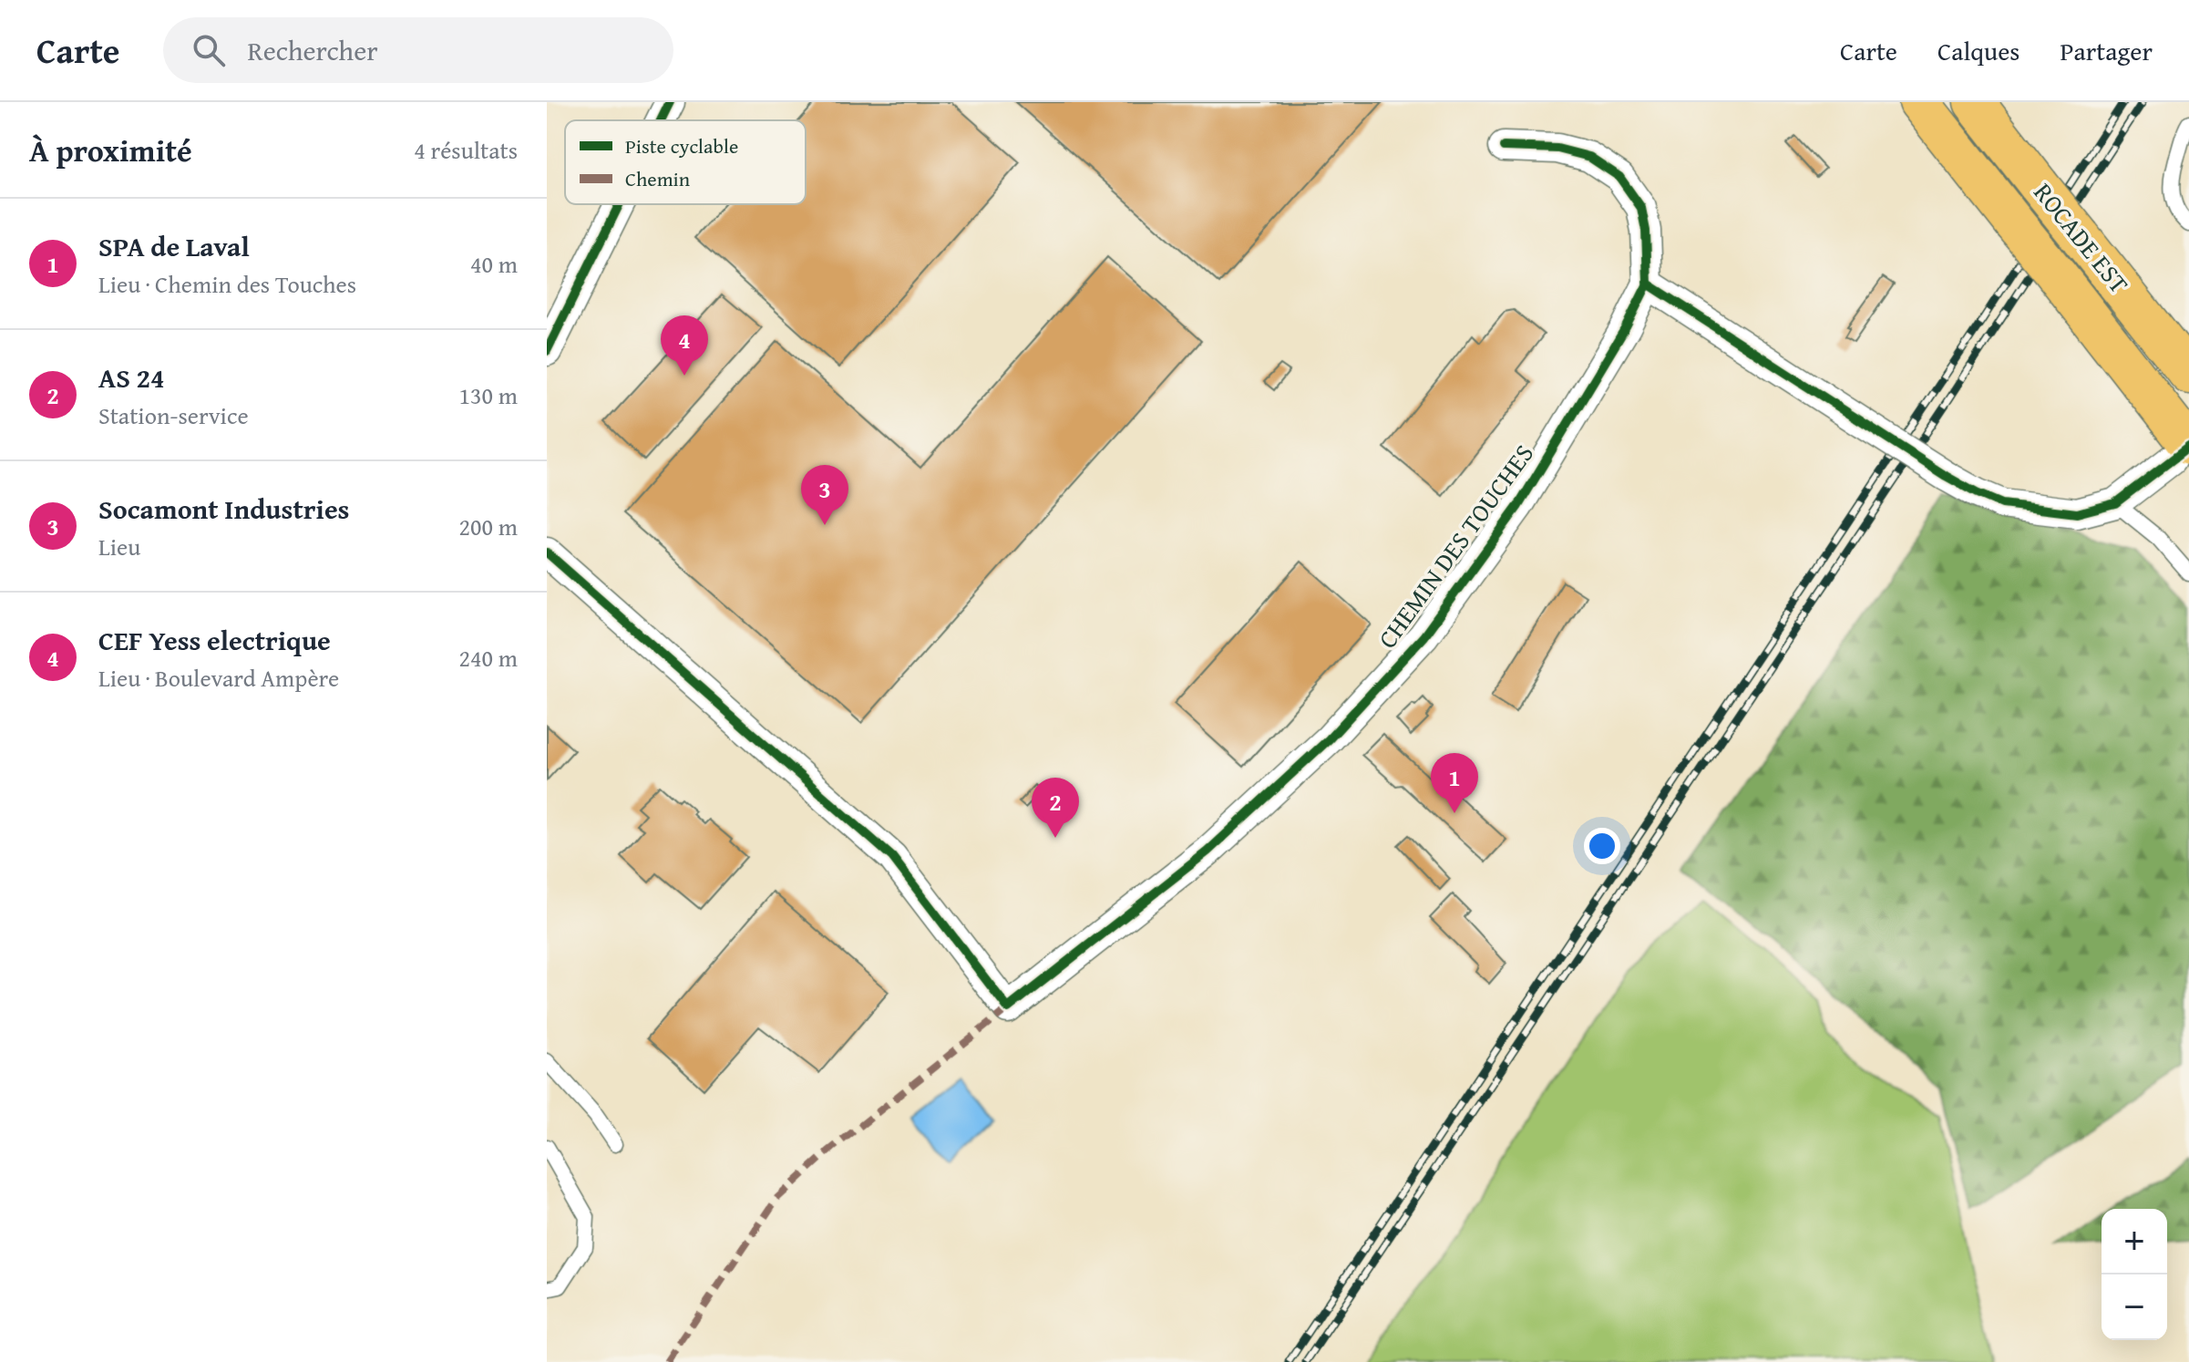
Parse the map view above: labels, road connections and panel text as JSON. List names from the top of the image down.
{
  "streets": {
    "main road": ["ROCADE EST"],
    "street": ["CHEMIN DES TOUCHES"]
  },
  "legend": ["Piste cyclable", "Chemin"],
  "page": {
    "header": "Carte",
    "search": "Rechercher",
    "nav": ["Carte", "Calques", "Partager"],
    "heading": ["À proximité", "4 résultats"],
    "list": [
      {
        "mark": "1",
        "name": "SPA de Laval",
        "note": "Lieu · Chemin des Touches",
        "value": "40 m"
      },
      {
        "mark": "2",
        "name": "AS 24",
        "note": "Station-service",
        "value": "130 m"
      },
      {
        "mark": "3",
        "name": "Socamont Industries",
        "note": "Lieu",
        "value": "200 m"
      },
      {
        "mark": "4",
        "name": "CEF Yess electrique",
        "note": "Lieu · Boulevard Ampère",
        "value": "240 m"
      }
    ],
    "pins": [
      "4",
      "3",
      "1",
      "2"
    ],
    "map_buttons": ["+", "−"]
  }
}
